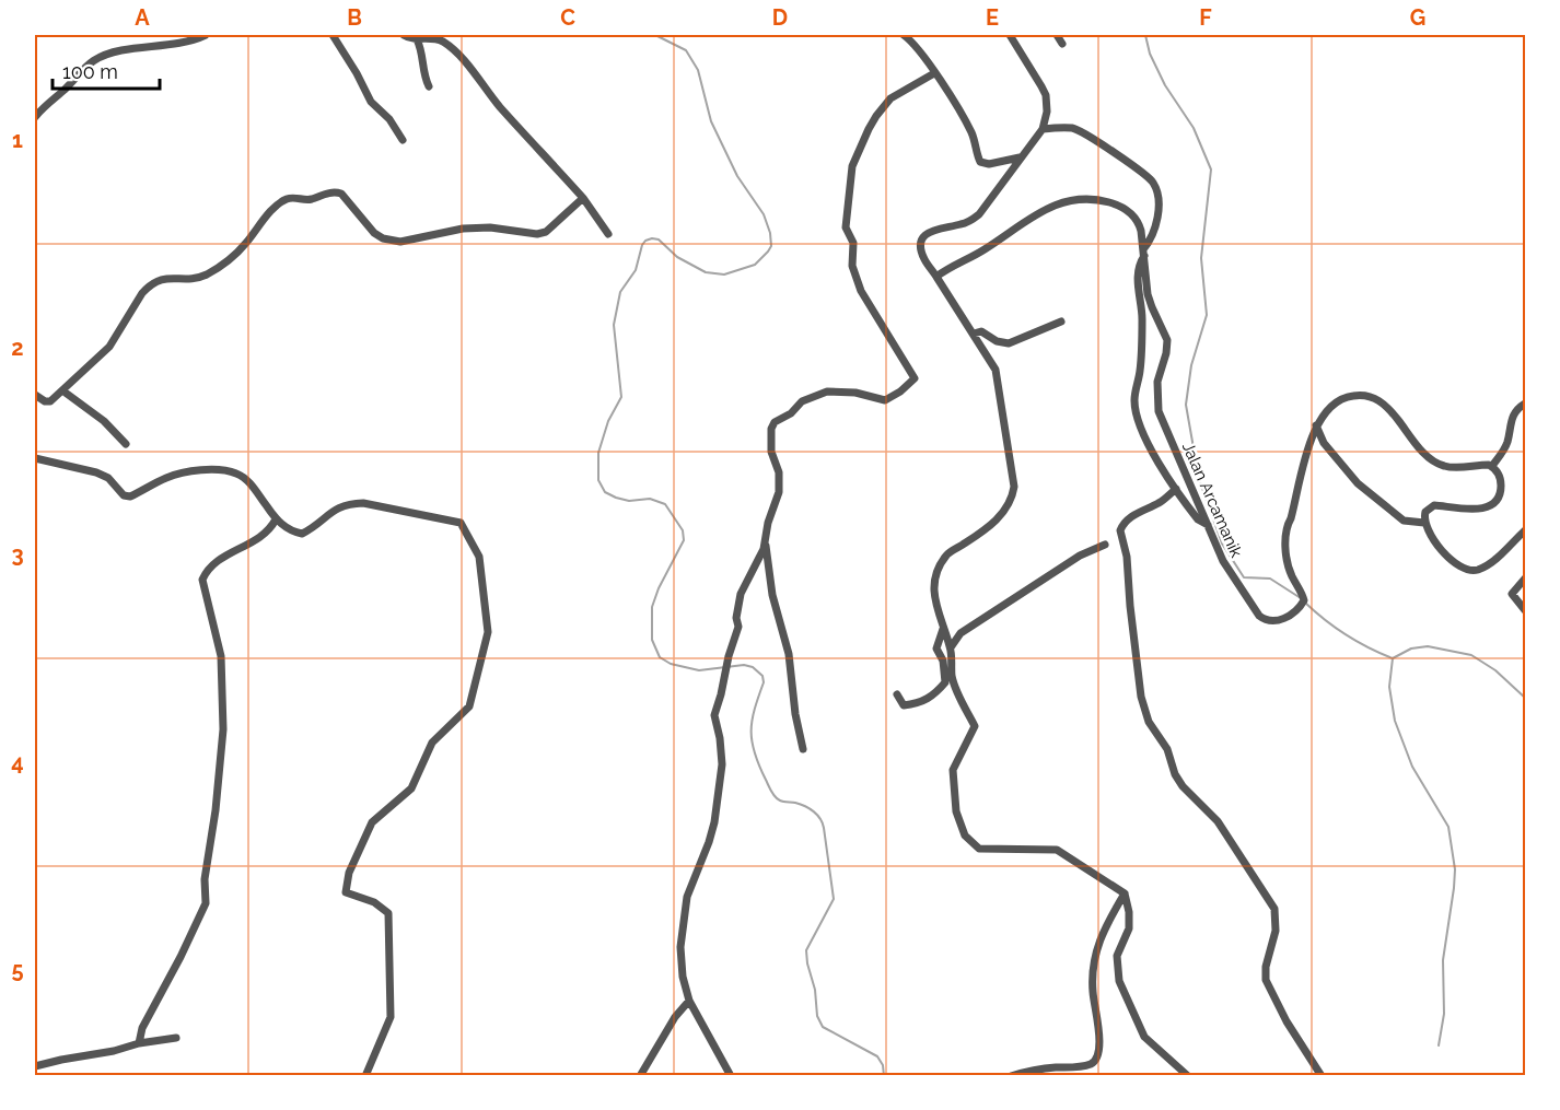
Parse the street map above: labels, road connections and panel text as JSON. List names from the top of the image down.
{
  "streets": {
    "street": ["Jalan Arcamanik"]
  },
  "scale_bar": "100 m",
  "grid": {
    "columns": [
      "A",
      "B",
      "C",
      "D",
      "E",
      "F",
      "G"
    ],
    "rows": [
      "1",
      "2",
      "3",
      "4",
      "5"
    ]
  }
}
